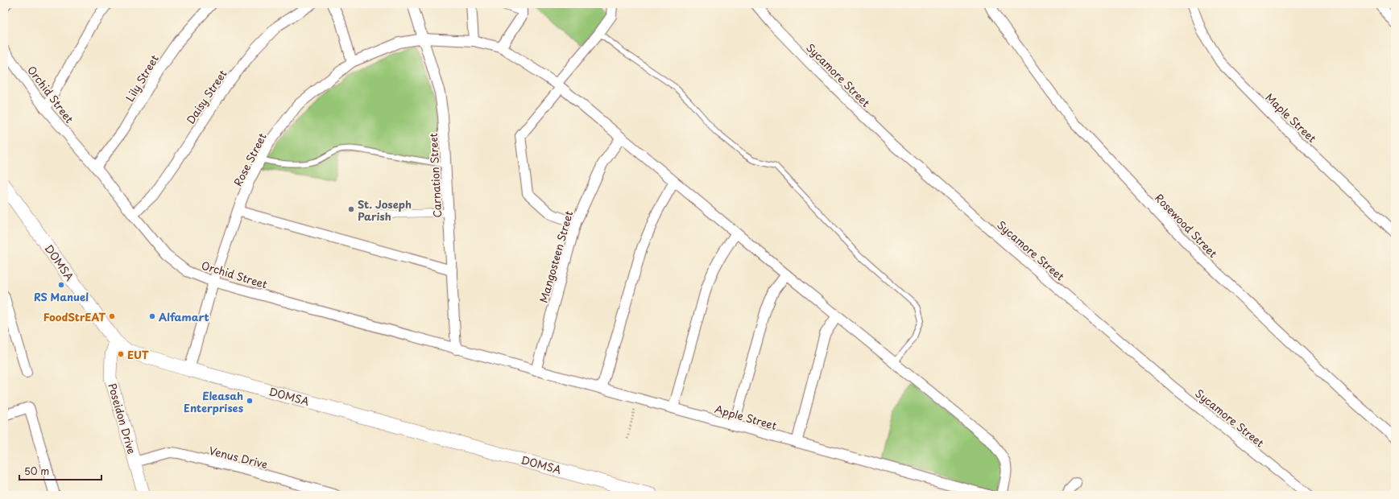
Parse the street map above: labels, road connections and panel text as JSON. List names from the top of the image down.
{
  "streets": {
    "main road": ["DOMSA"],
    "street": [
      "Sycamore Street",
      "Lily Street",
      "Orchid Street",
      "Daisy Street",
      "Maple Street",
      "Rose Street",
      "Carnation Street",
      "Rosewood Street",
      "Mangosteen Street",
      "Apple Street",
      "Poseidon Drive",
      "Venus Drive"
    ]
  },
  "crossings": [
    ["Lily Street", "Orchid Street"],
    ["Orchid Street", "Daisy Street"],
    ["Orchid Street", "Rose Street"],
    ["Orchid Street", "Carnation Street"],
    ["Orchid Street", "Apple Street"],
    ["Rose Street", "Carnation Street"],
    ["Rose Street", "Mangosteen Street"],
    ["Rose Street", "DOMSA"],
    ["Mangosteen Street", "Apple Street"],
    ["DOMSA", "Poseidon Drive"],
    ["Poseidon Drive", "Venus Drive"]
  ],
  "places": [
    "St. Joseph Parish",
    "RS Manuel",
    "FoodStrEAT",
    "Alfamart",
    "EUT",
    "Eleasah Enterprises"
  ],
  "scale_bar": "50 m"
}
